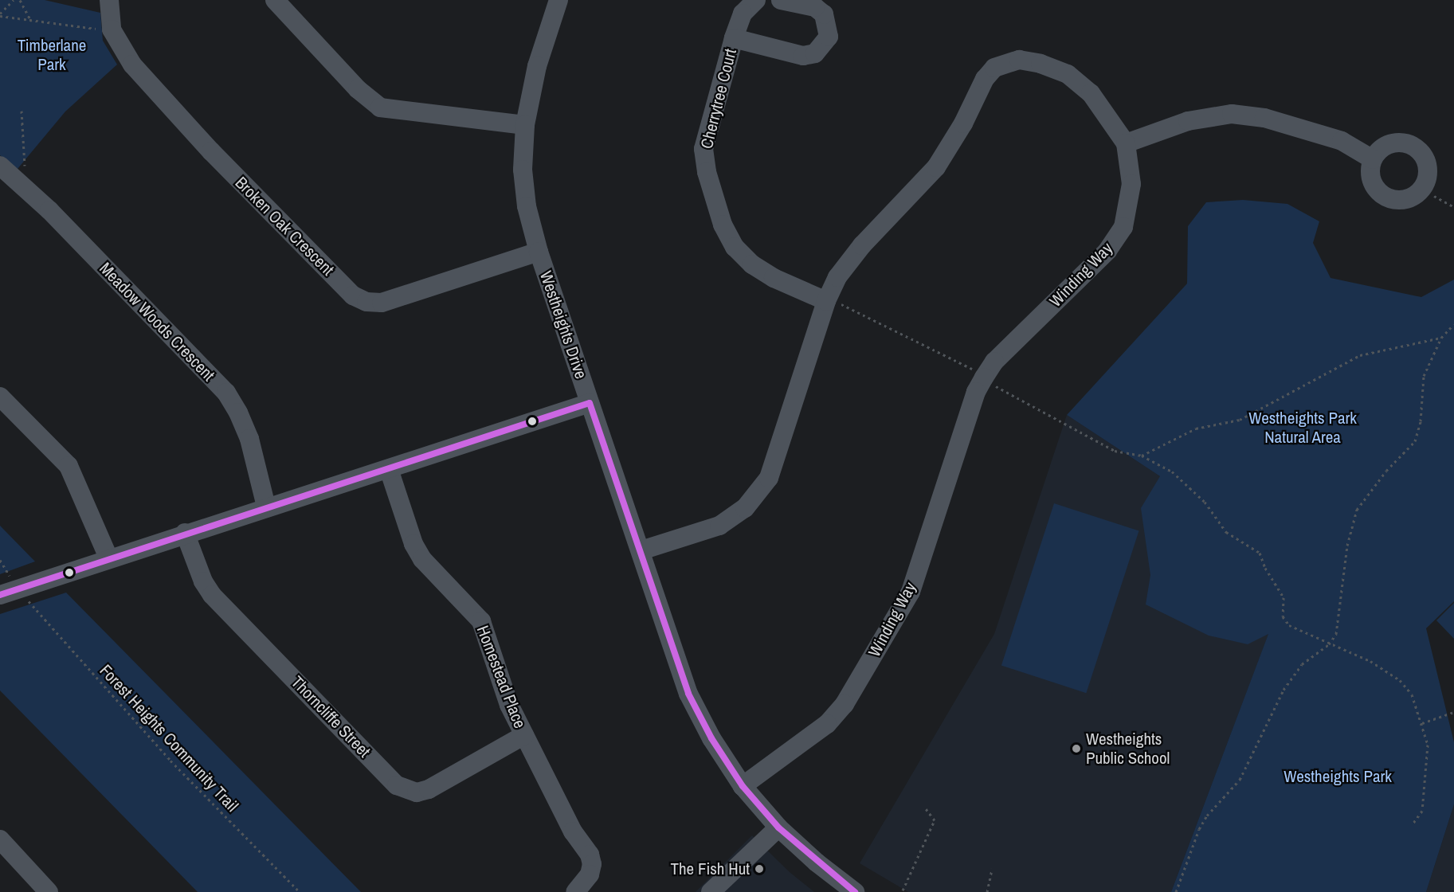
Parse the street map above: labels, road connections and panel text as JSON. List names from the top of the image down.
{
  "streets": {
    "street": [
      "Cherrytree Court",
      "Broken Oak Crescent",
      "Winding Way",
      "Meadow Woods Crescent",
      "Westheights Drive",
      "Homestead Place",
      "Thorncliffe Street"
    ],
    "path": ["Forest Heights Community Trail"]
  },
  "crossings": [
    ["Cherrytree Court", "Winding Way"],
    ["Broken Oak Crescent", "Westheights Drive"],
    ["Winding Way", "Westheights Drive"],
    ["Homestead Place", "Thorncliffe Street"]
  ],
  "parks": ["Timberlane Park", "Westheights Park Natural Area", "Westheights Park"],
  "places": ["Westheights Public School", "The Fish Hut"]
}
